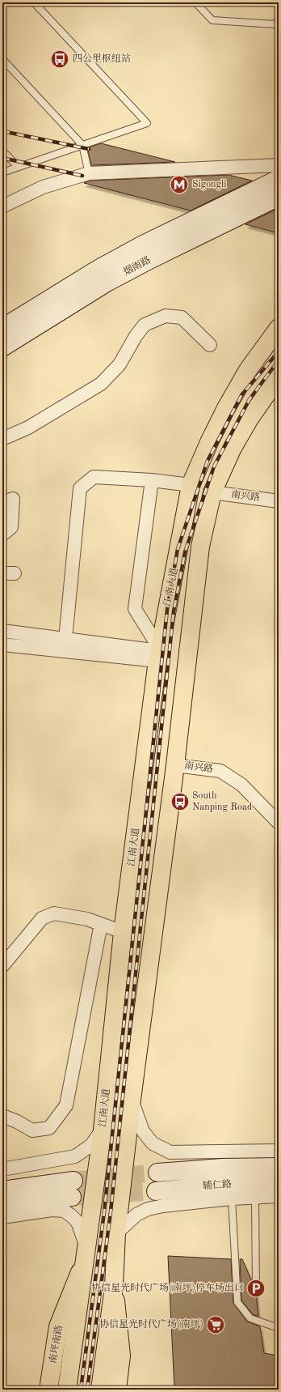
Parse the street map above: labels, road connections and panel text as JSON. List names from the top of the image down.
{
  "streets": {
    "main road": [
      "烟雨路",
      "江南大道",
      "辅仁路",
      "南坪南路"
    ],
    "street": ["南兴路"]
  },
  "crossings": [
    ["江南大道", "南坪南路"]
  ],
  "places": {
    "bus stop": ["四公里枢纽站", "South Nanping Road"],
    "metro station": ["Sigongli"],
    "parking": ["协信星光时代广场(南坪)停车场出口"],
    "supermarket": ["协信星光时代广场(南坪)"]
  }
}
